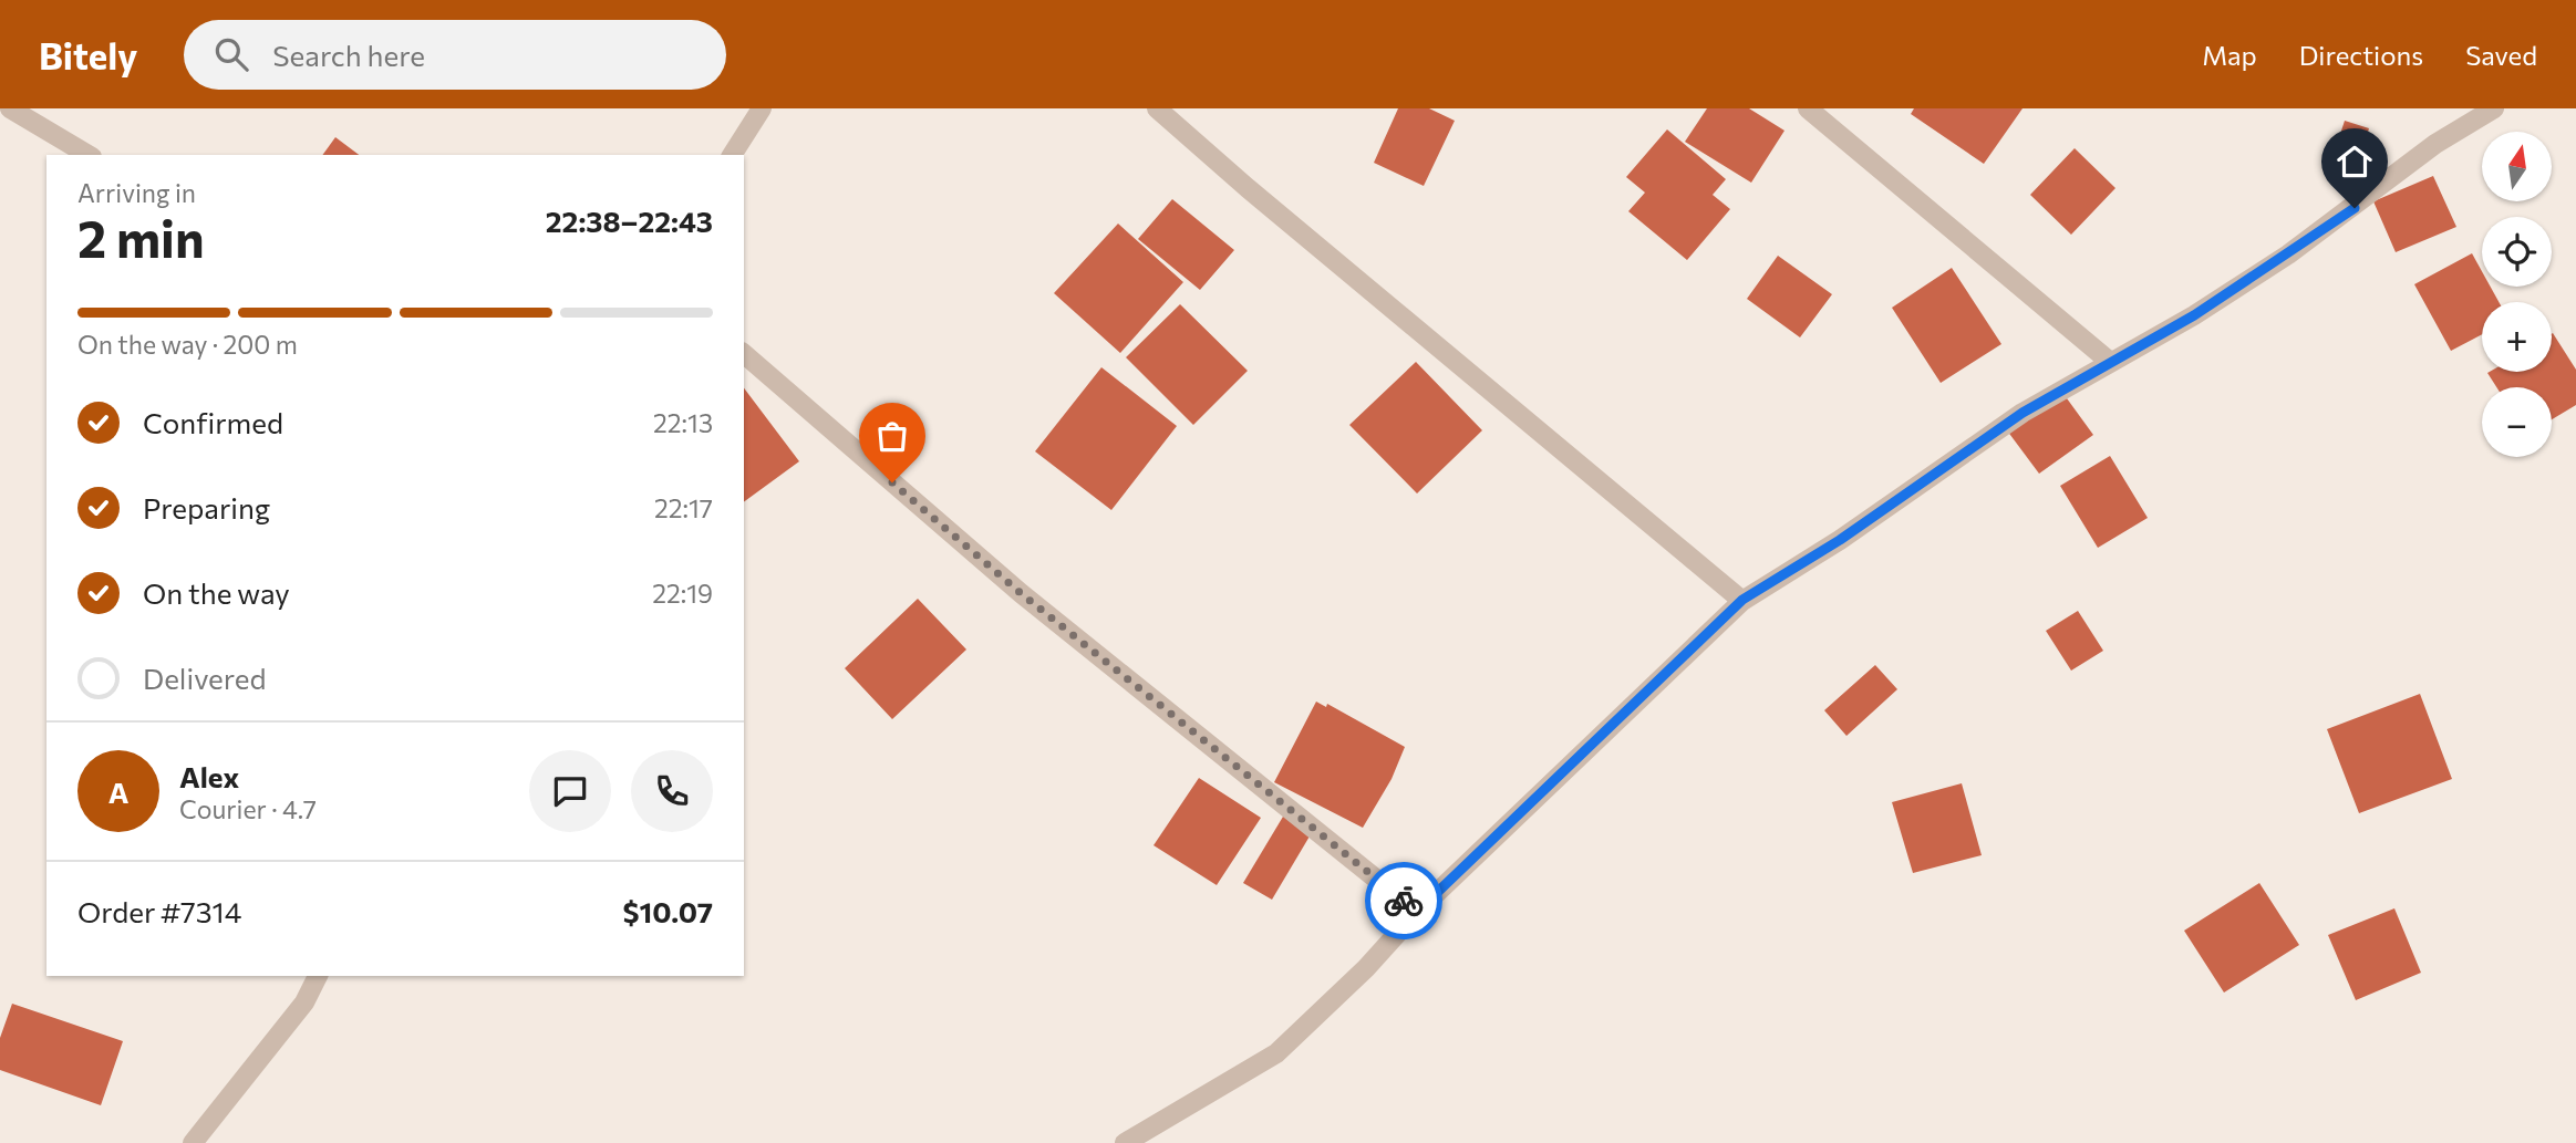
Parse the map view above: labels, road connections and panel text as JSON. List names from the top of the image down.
{
  "north": "top",
  "page": {
    "header": "Bitely",
    "search": "Search here",
    "nav": ["Map", "Directions", "Saved"],
    "map_buttons": ["+", "−"],
    "heading": ["2 min", "Arriving in", "22:38–22:43"],
    "panel": [
      "Alex",
      "Courier · 4.7",
      "Order #7314",
      "$10.07"
    ],
    "bar": "On the way · 200 m",
    "list": [
      ["Confirmed", "22:13"],
      ["Preparing", "22:17"],
      ["On the way", "22:19"],
      "Delivered"
    ],
    "round": "A"
  }
}
